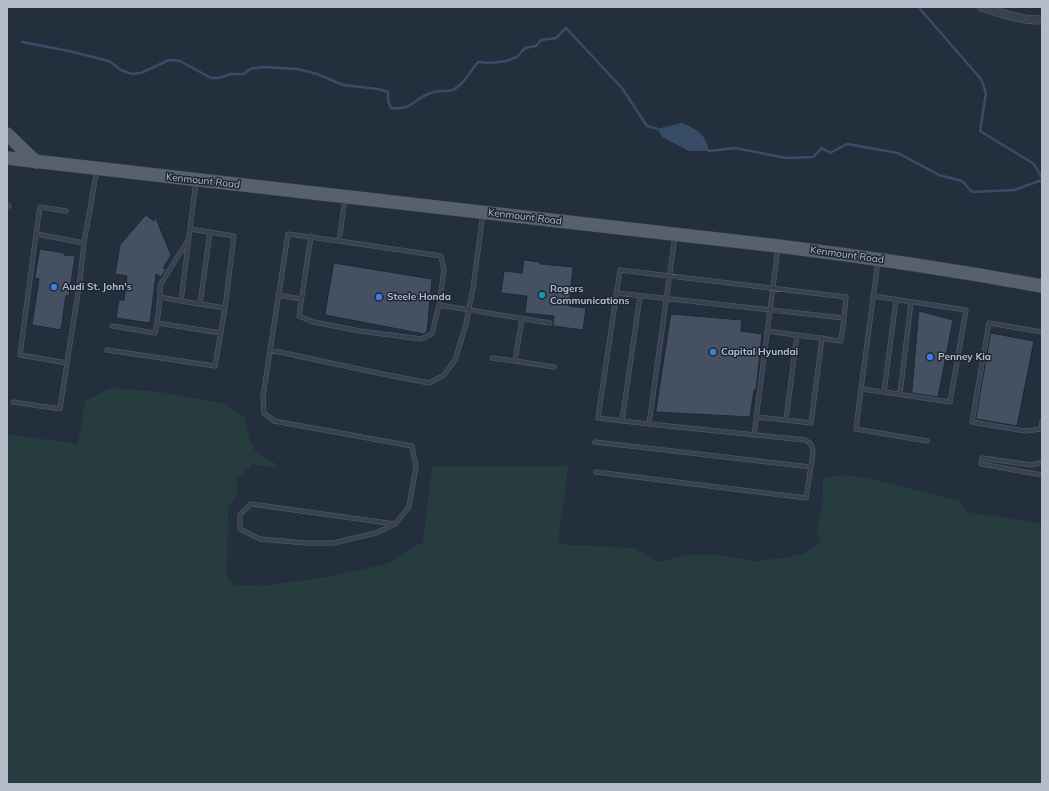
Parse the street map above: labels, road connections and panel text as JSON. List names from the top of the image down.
{
  "streets": {
    "main road": ["Kenmount Road"]
  },
  "places": [
    "Audi St. John's",
    "Rogers Communications",
    "Steele Honda",
    "Capital Hyundai",
    "Penney Kia"
  ]
}
